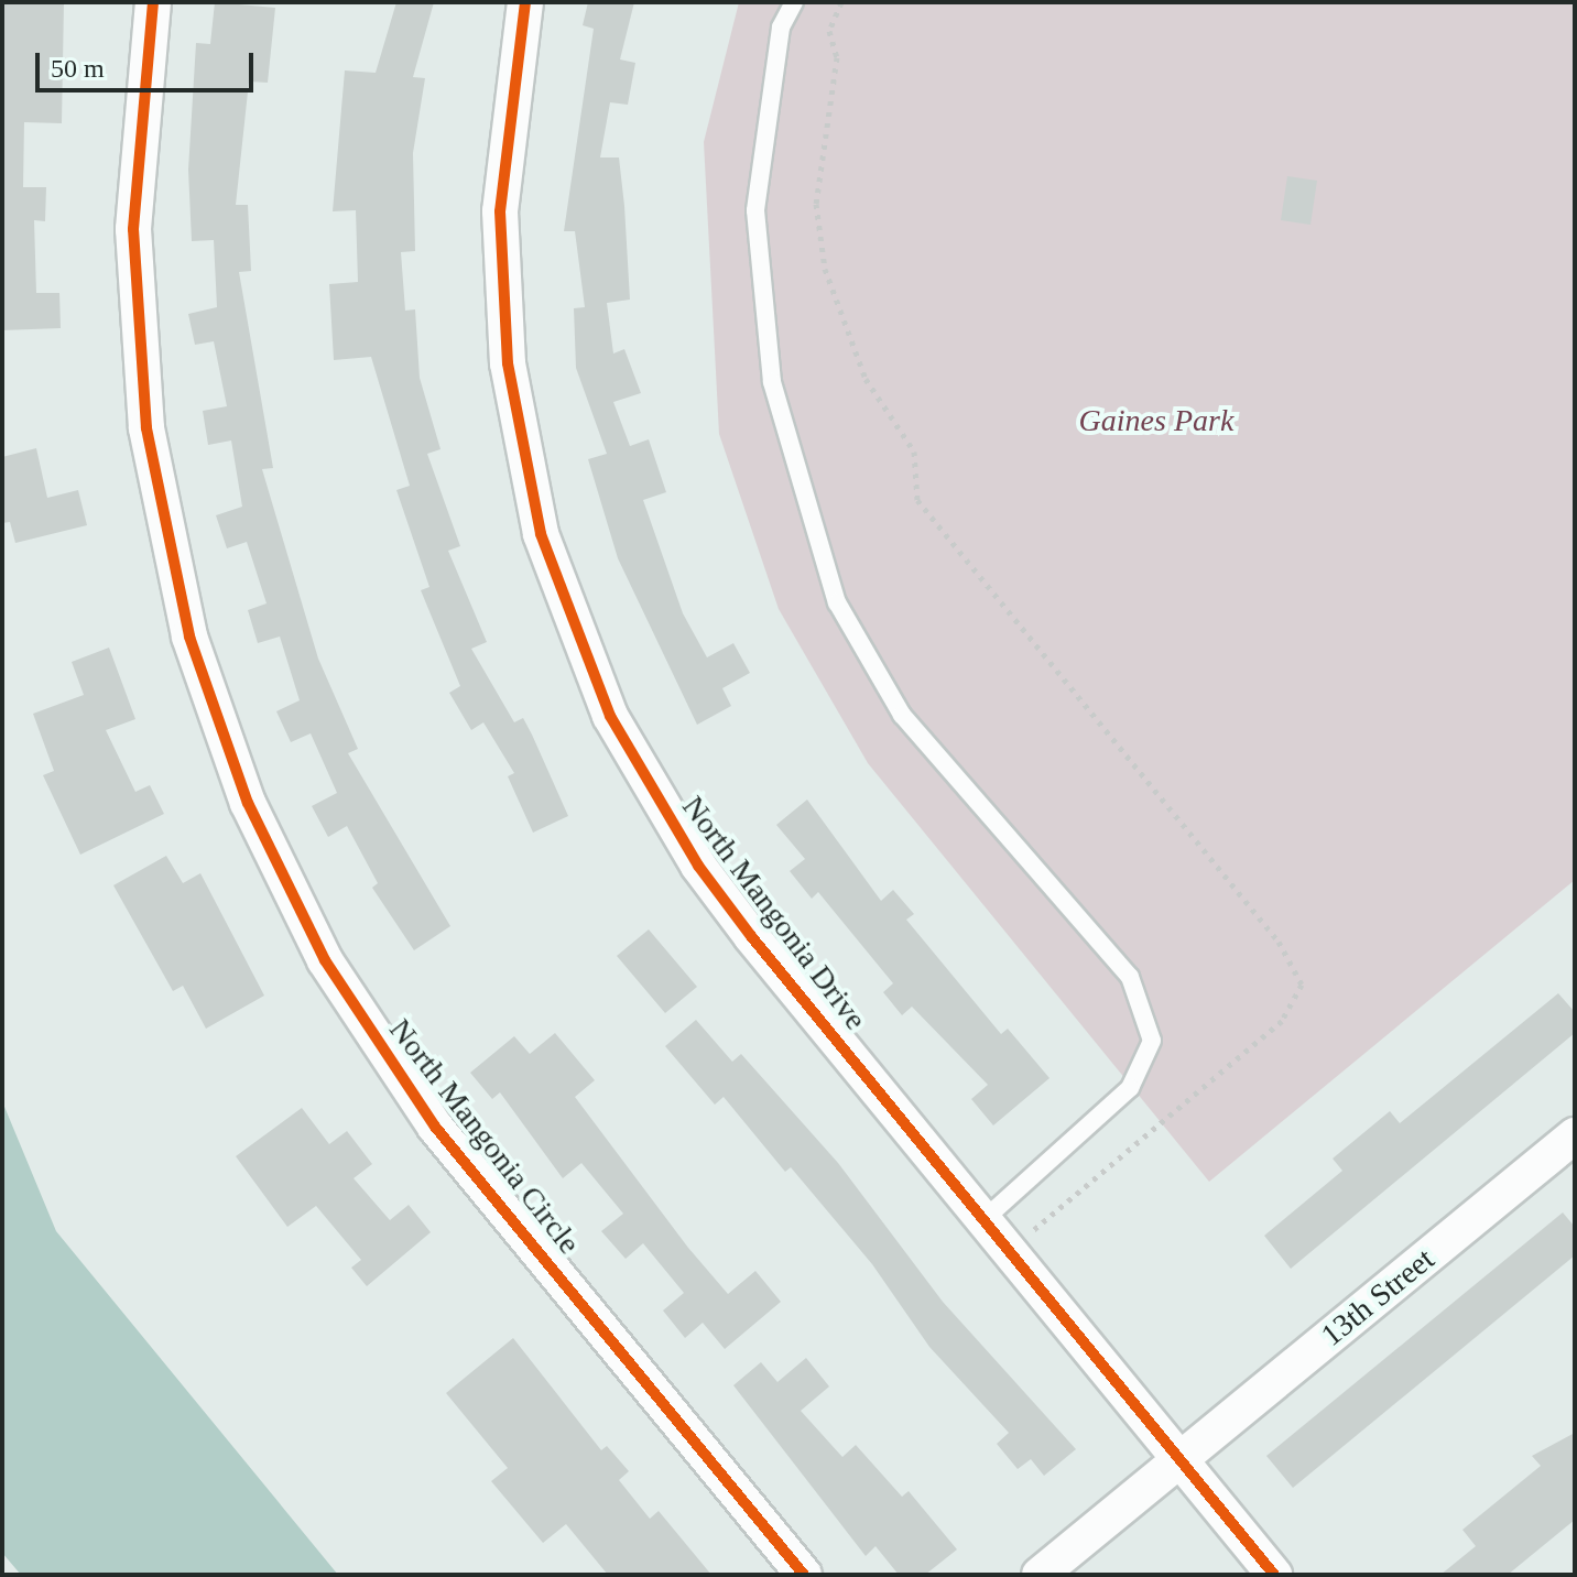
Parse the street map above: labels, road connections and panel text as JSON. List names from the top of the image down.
{
  "streets": {
    "street": ["North Mangonia Drive", "North Mangonia Circle", "13th Street"]
  },
  "crossings": [
    ["North Mangonia Drive", "13th Street"]
  ],
  "parks": ["Gaines Park"],
  "scale_bar": "50 m"
}
